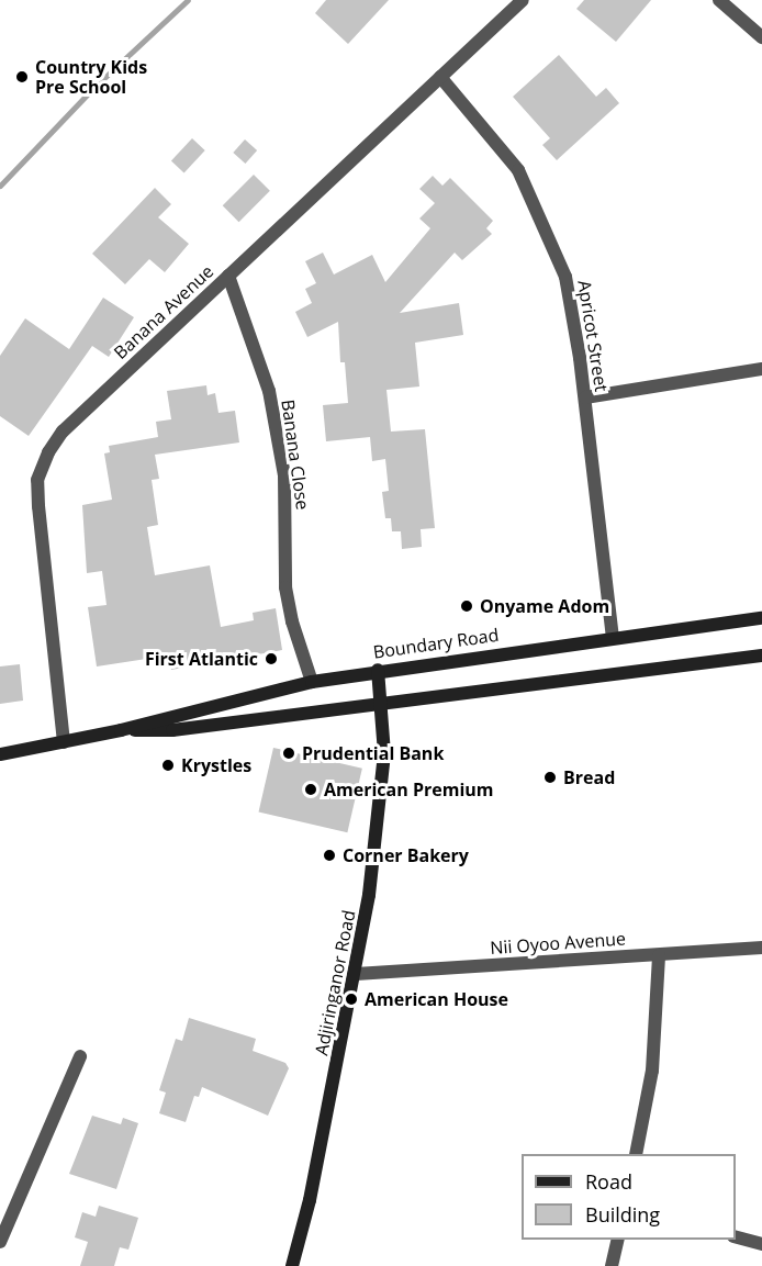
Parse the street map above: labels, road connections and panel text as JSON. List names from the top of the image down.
{
  "streets": {
    "main road": ["Boundary Road", "Adjiringanor Road"],
    "street": [
      "Banana Avenue",
      "Apricot Street",
      "Banana Close",
      "Nii Oyoo Avenue"
    ]
  },
  "crossings": [
    ["Banana Avenue", "Apricot Street"],
    ["Banana Avenue", "Banana Close"],
    ["Banana Avenue", "Boundary Road"],
    ["Apricot Street", "Boundary Road"],
    ["Banana Close", "Boundary Road"],
    ["Boundary Road", "Adjiringanor Road"],
    ["Nii Oyoo Avenue", "Adjiringanor Road"]
  ],
  "places": [
    "Country Kids Pre School",
    "Onyame Adom",
    "First Atlantic",
    "Prudential Bank",
    "Krystles",
    "Bread",
    "American Premium",
    "Corner Bakery",
    "American House"
  ],
  "legend": ["Road", "Building"]
}
